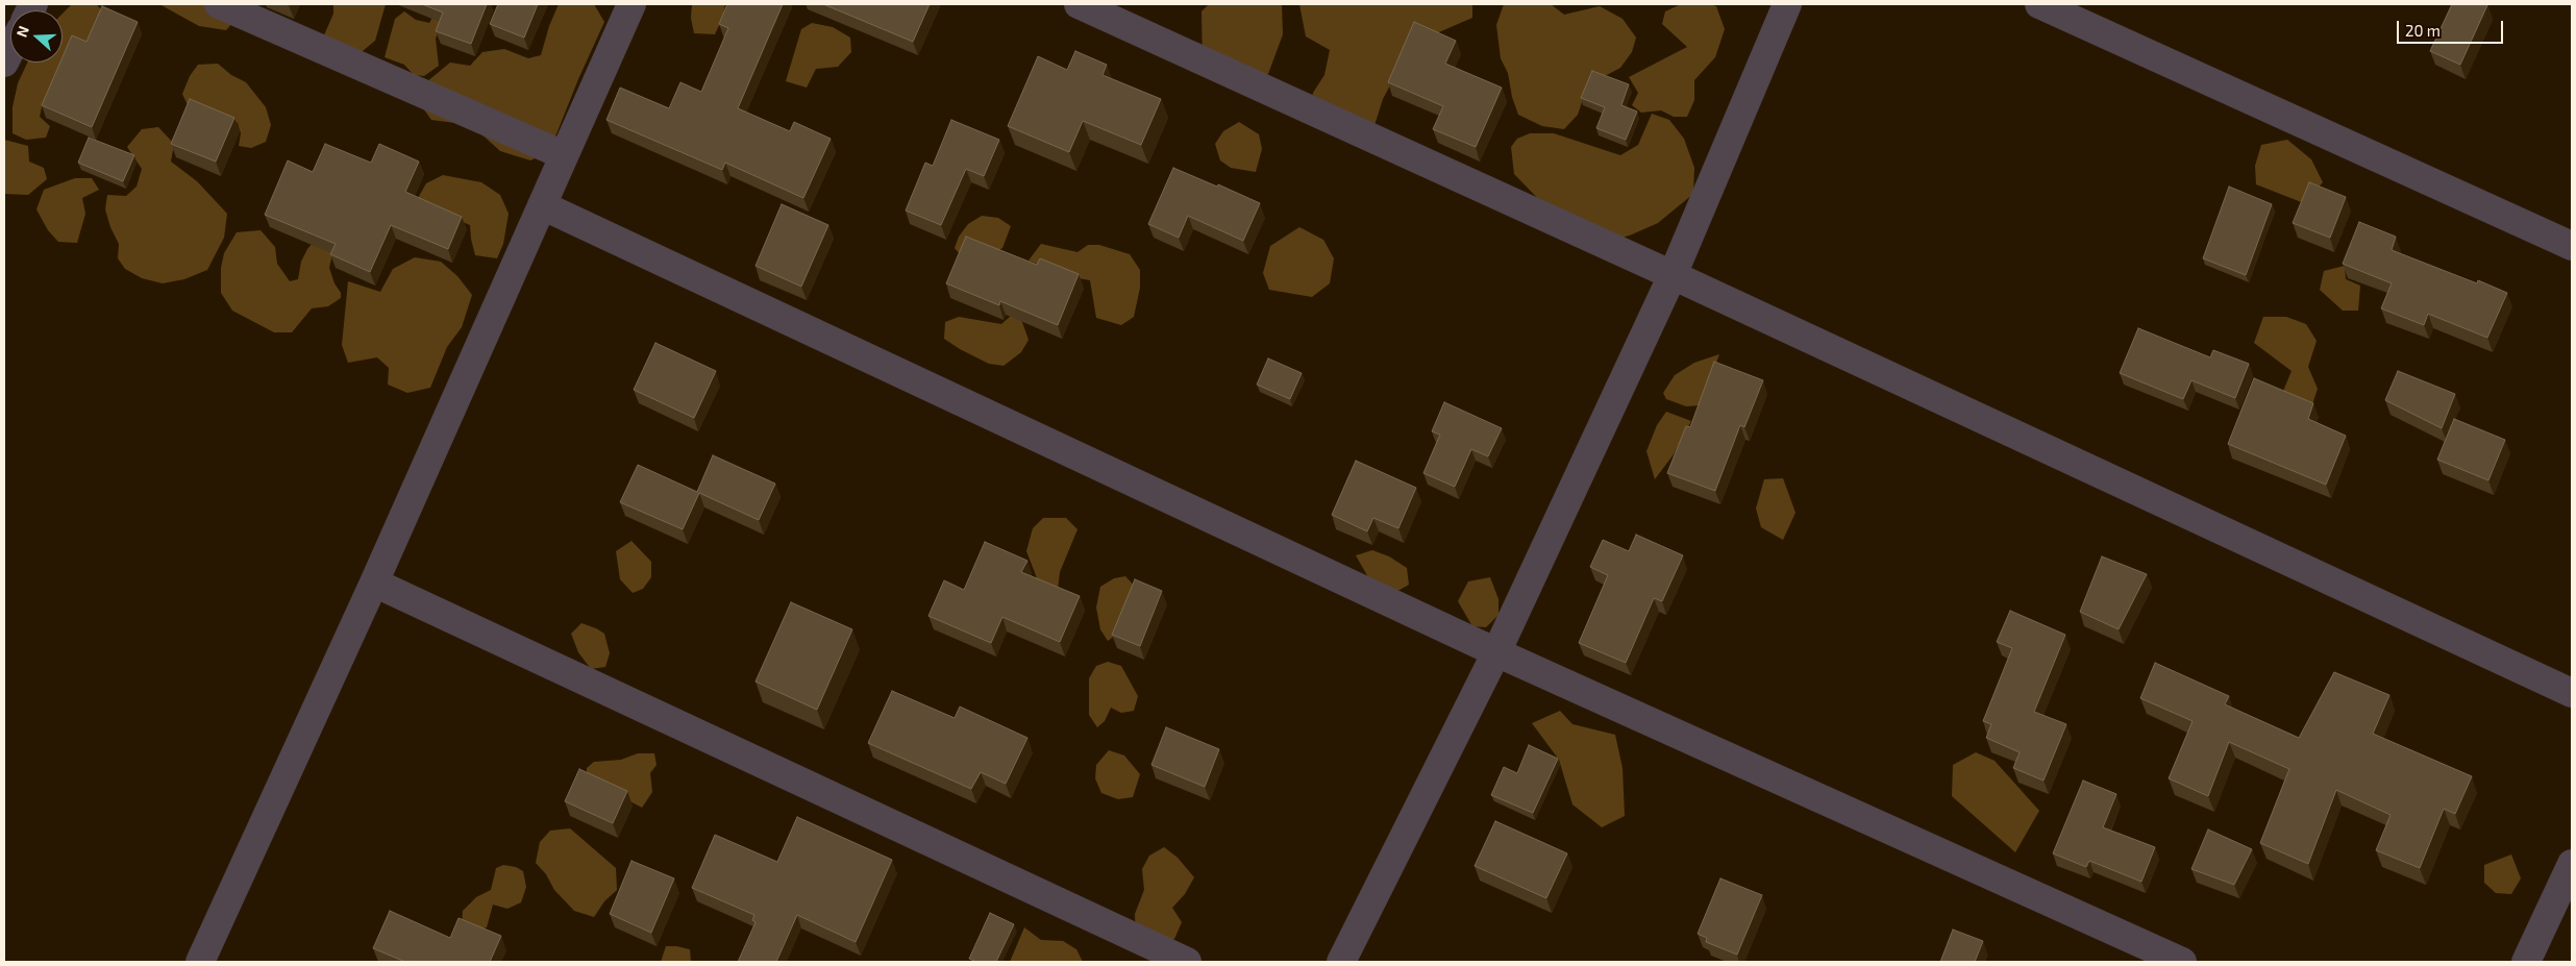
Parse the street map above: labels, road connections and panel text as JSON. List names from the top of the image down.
{
  "scale_bar": "20 m",
  "north": "left"
}
